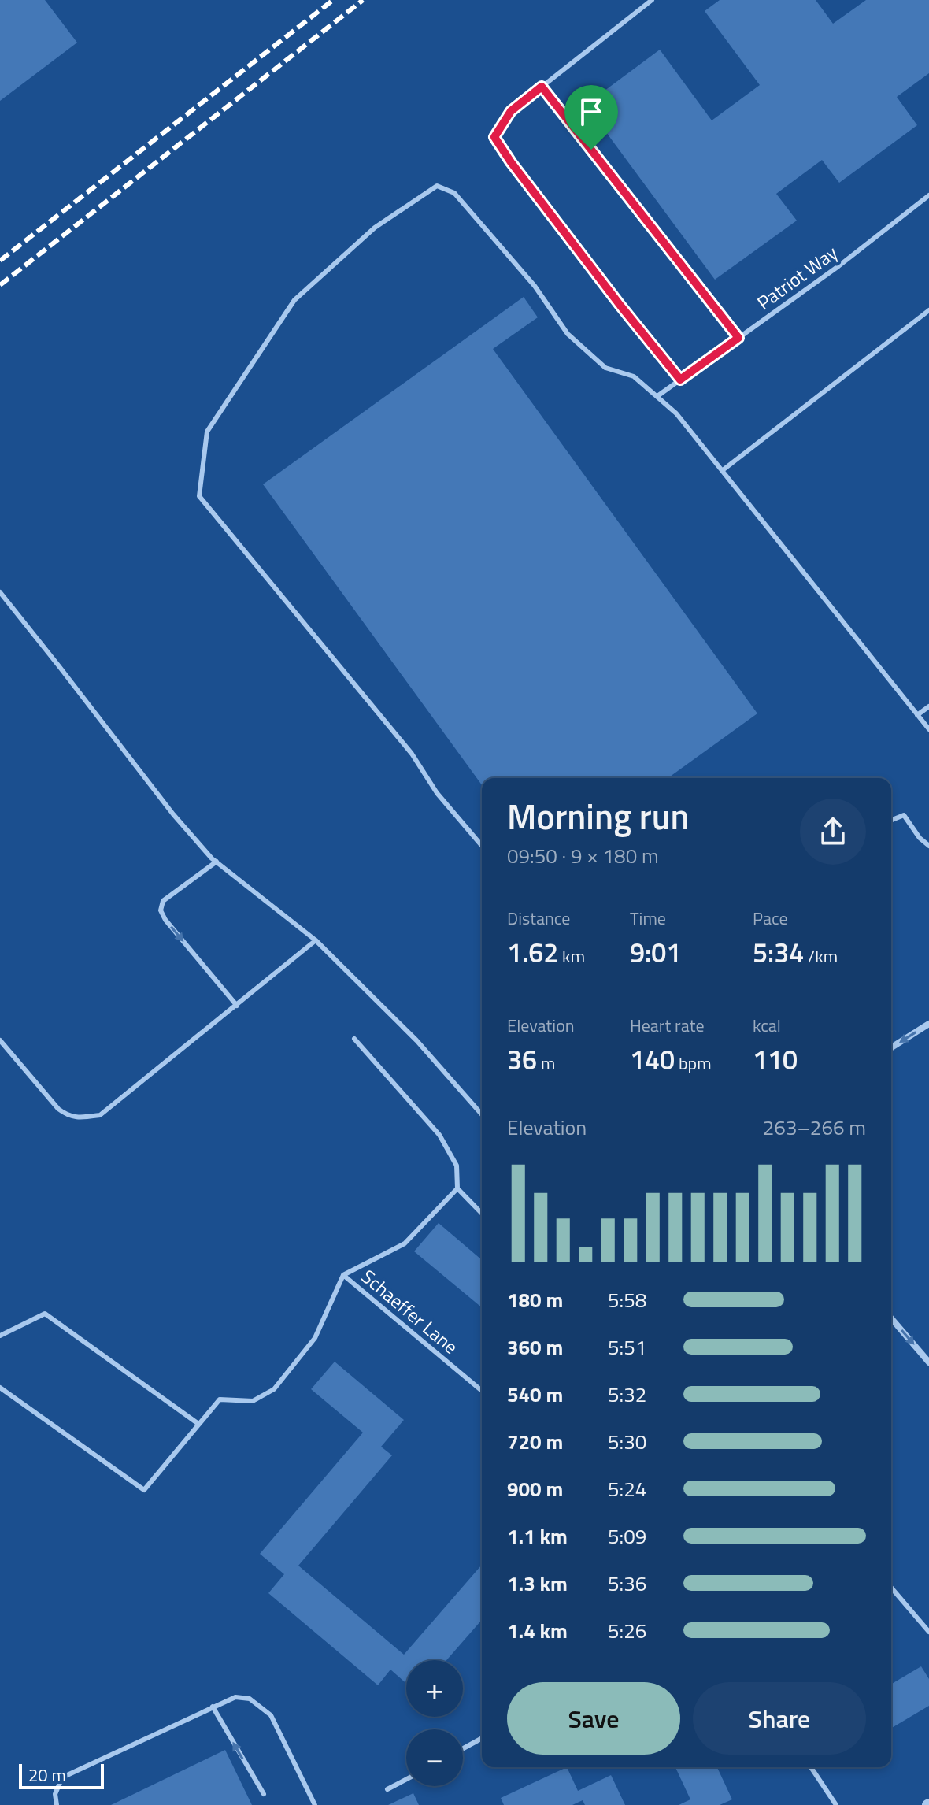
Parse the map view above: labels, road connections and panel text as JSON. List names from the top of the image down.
{
  "streets": {
    "lane": ["Patriot Way", "Schaeffer Lane"]
  },
  "scale_bar": "20 m",
  "page": {
    "heading": ["Morning run", "09:50 · 9 × 180 m"],
    "stats": [
      ["Distance", "1.62 km"],
      ["Time", "9:01"],
      ["Pace", "5:34 /km"],
      ["Elevation", "36 m"],
      ["Heart rate", "140 bpm"],
      ["kcal", "110"]
    ],
    "chart": ["Elevation", "263–266 m"],
    "list": [
      {
        "name": "180 m",
        "note": "5:58"
      },
      {
        "name": "360 m",
        "note": "5:51"
      },
      {
        "name": "540 m",
        "note": "5:32"
      },
      {
        "name": "720 m",
        "note": "5:30"
      },
      {
        "name": "900 m",
        "note": "5:24"
      },
      {
        "name": "1.1 km",
        "note": "5:09"
      },
      {
        "name": "1.3 km",
        "note": "5:36"
      },
      {
        "name": "1.4 km",
        "note": "5:26"
      }
    ],
    "map_buttons": ["+", "−"],
    "buttons": ["Save", "Share"],
    "scale": "20 m"
  }
}
